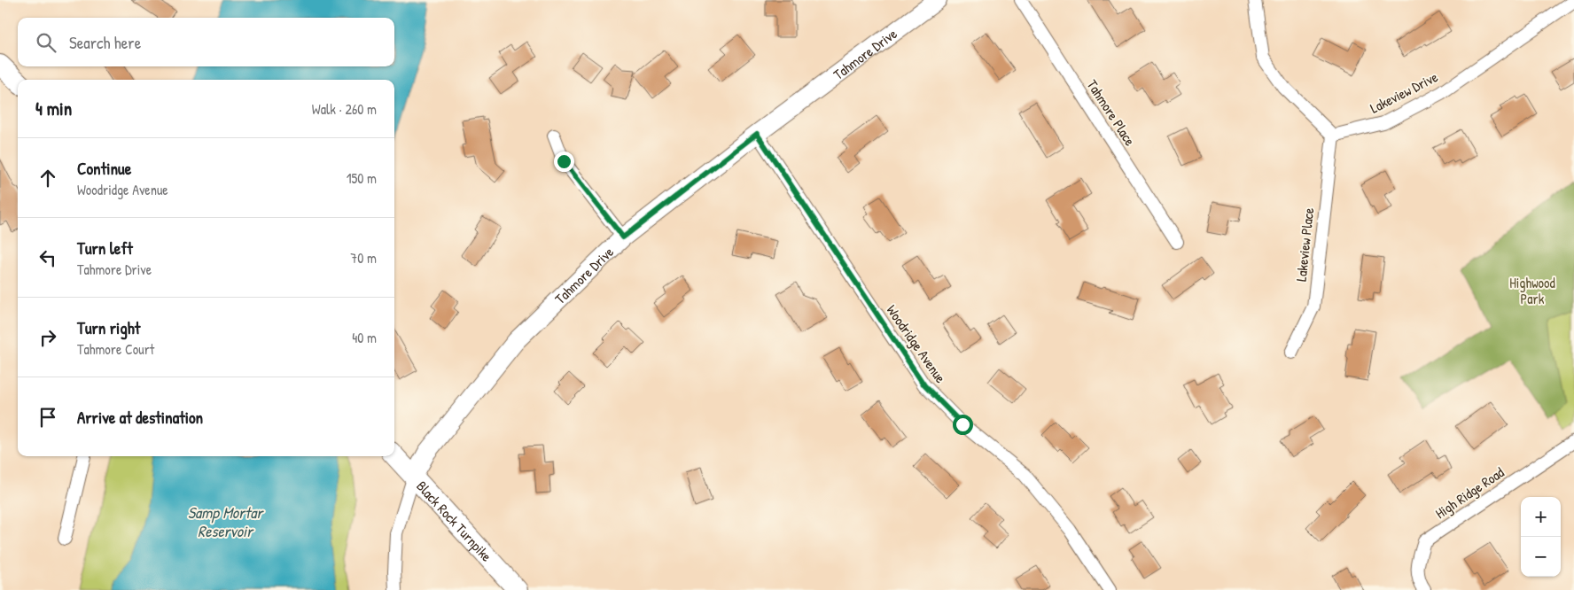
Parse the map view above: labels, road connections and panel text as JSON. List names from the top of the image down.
{
  "streets": {
    "main road": ["Black Rock Turnpike"],
    "street": [
      "Tahmore Drive",
      "Lakeview Drive",
      "Tahmore Place",
      "Lakeview Place",
      "Woodridge Avenue",
      "High Ridge Road"
    ]
  },
  "crossings": [
    ["Tahmore Drive", "Woodridge Avenue"],
    ["Tahmore Drive", "Black Rock Turnpike"],
    ["Lakeview Drive", "Lakeview Place"]
  ],
  "water": ["Samp Mortar Reservoir"],
  "parks": ["Highwood Park"],
  "page": {
    "search": "Search here",
    "heading": ["4 min", "Walk · 260 m"],
    "list": [
      ["Continue", "Woodridge Avenue", "150 m"],
      ["Turn left", "Tahmore Drive", "70 m"],
      ["Turn right", "Tahmore Court", "40 m"],
      "Arrive at destination"
    ],
    "map_buttons": ["+", "−"]
  }
}
